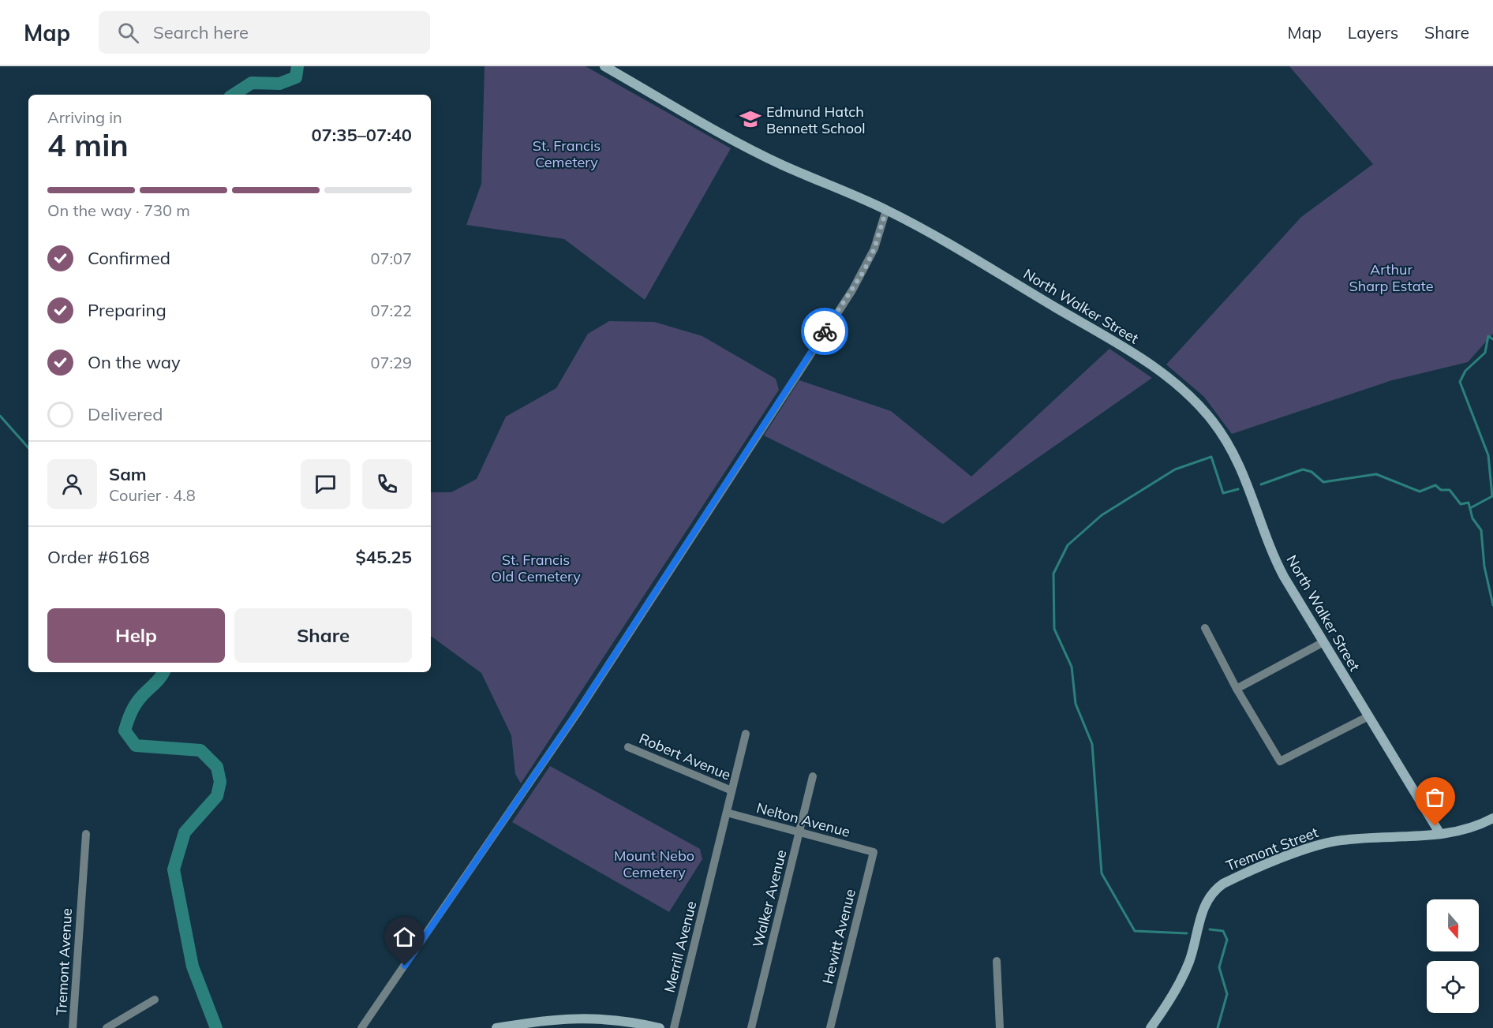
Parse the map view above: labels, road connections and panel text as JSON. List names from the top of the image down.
{
  "streets": {
    "main road": ["North Walker Street", "Tremont Street"],
    "street": [
      "Robert Avenue",
      "Nelton Avenue",
      "Walker Avenue",
      "Hewitt Avenue",
      "Merrill Avenue",
      "Tremont Avenue"
    ]
  },
  "crossings": [
    ["North Walker Street", "Tremont Street"],
    ["Robert Avenue", "Merrill Avenue"],
    ["Nelton Avenue", "Walker Avenue"],
    ["Nelton Avenue", "Hewitt Avenue"],
    ["Nelton Avenue", "Merrill Avenue"]
  ],
  "parks": [
    "St. Francis Cemetery",
    "Arthur Sharp Estate",
    "St. Francis Old Cemetery",
    "Mount Nebo Cemetery"
  ],
  "places": {
    "school or university": ["Edmund Hatch Bennett School"]
  },
  "north": "bottom",
  "page": {
    "header": "Map",
    "search": "Search here",
    "nav": ["Map", "Layers", "Share"],
    "heading": ["4 min", "Arriving in", "07:35–07:40"],
    "panel": [
      "Sam",
      "Courier · 4.8",
      "Order #6168",
      "$45.25"
    ],
    "bar": "On the way · 730 m",
    "list": [
      ["Confirmed", "07:07"],
      ["Preparing", "07:22"],
      ["On the way", "07:29"],
      "Delivered"
    ],
    "buttons": ["Help", "Share"]
  }
}
